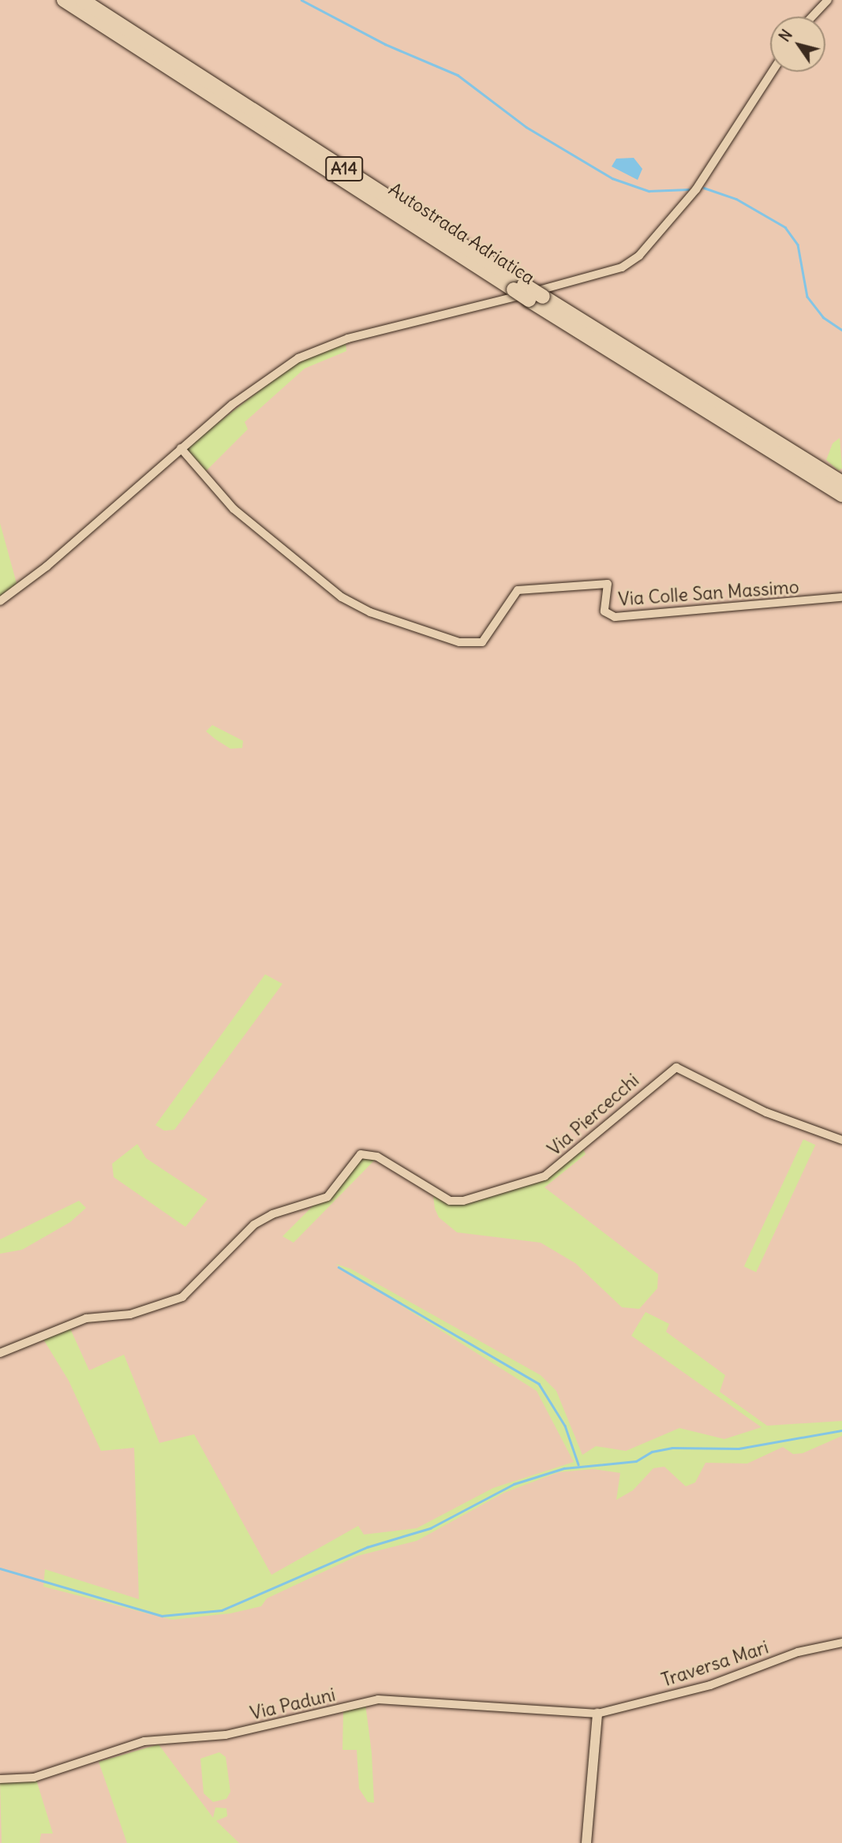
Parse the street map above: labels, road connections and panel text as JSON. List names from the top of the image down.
{
  "streets": {
    "highway": ["A14", "Autostrada Adriatica"],
    "street": [
      "Via Colle San Massimo",
      "Via Piercecchi",
      "Traversa Mari",
      "Via Paduni"
    ]
  },
  "crossings": [
    ["Traversa Mari", "Via Paduni"]
  ],
  "north": "top left"
}
